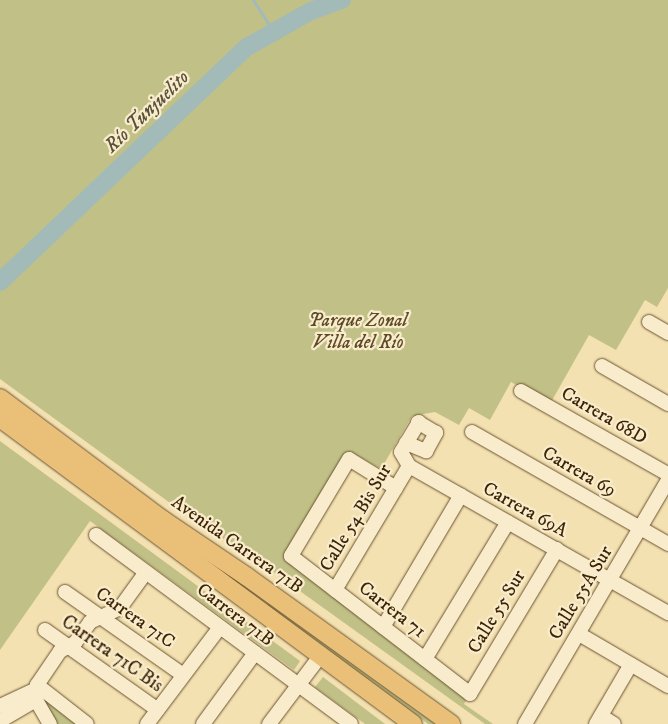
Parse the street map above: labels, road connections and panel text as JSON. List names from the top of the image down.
{
  "streets": {
    "main road": ["Avenida Carrera 71B"],
    "street": [
      "Carrera 68D",
      "Carrera 69",
      "Carrera 69A",
      "Calle 54 Bis Sur",
      "Calle 55A Sur",
      "Carrera 71",
      "Calle 55 Sur",
      "Carrera 71B",
      "Carrera 71C",
      "Carrera 71C Bis"
    ]
  },
  "crossings": [
    ["Carrera 69", "Calle 55A Sur"],
    ["Carrera 69A", "Calle 54 Bis Sur"],
    ["Carrera 69A", "Calle 55A Sur"],
    ["Carrera 69A", "Calle 55 Sur"],
    ["Calle 54 Bis Sur", "Carrera 71"],
    ["Carrera 71", "Calle 55 Sur"]
  ],
  "water": ["Río Tunjuelito"],
  "parks": ["Parque Zonal Villa del Río"]
}
